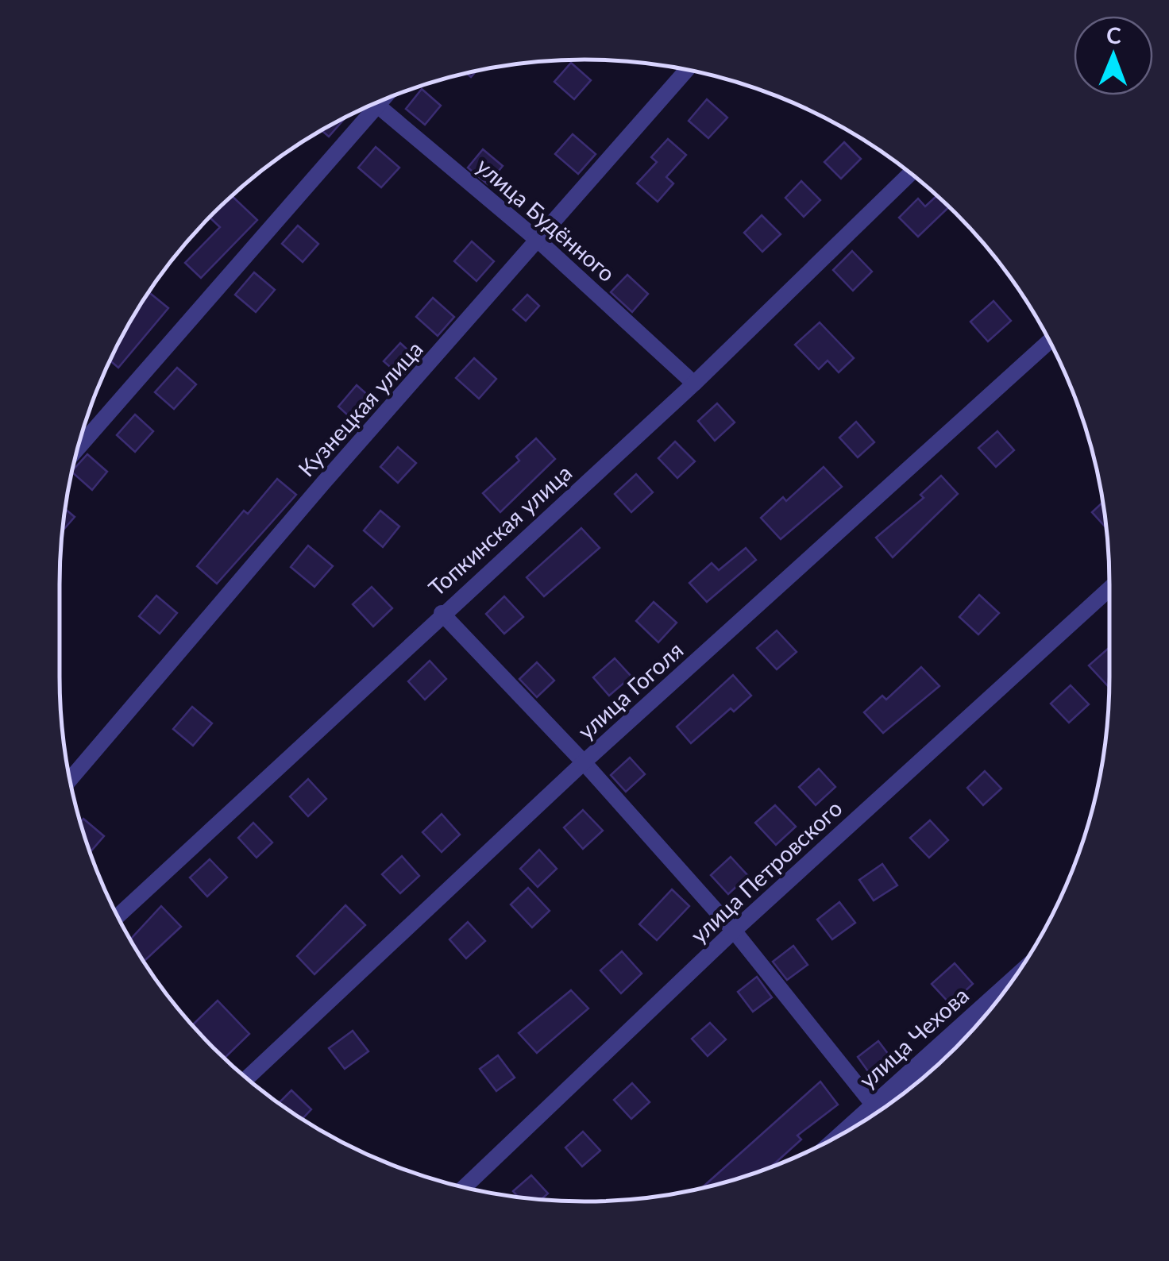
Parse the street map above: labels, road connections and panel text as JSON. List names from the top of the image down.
{
  "streets": {
    "street": [
      "улица Будённого",
      "Кузнецкая улица",
      "Топкинская улица",
      "улица Гоголя",
      "улица Петровского",
      "улица Чехова"
    ]
  },
  "crossings": [
    ["улица Будённого", "Кузнецкая улица"],
    ["улица Будённого", "Топкинская улица"]
  ],
  "north": "top"
}
